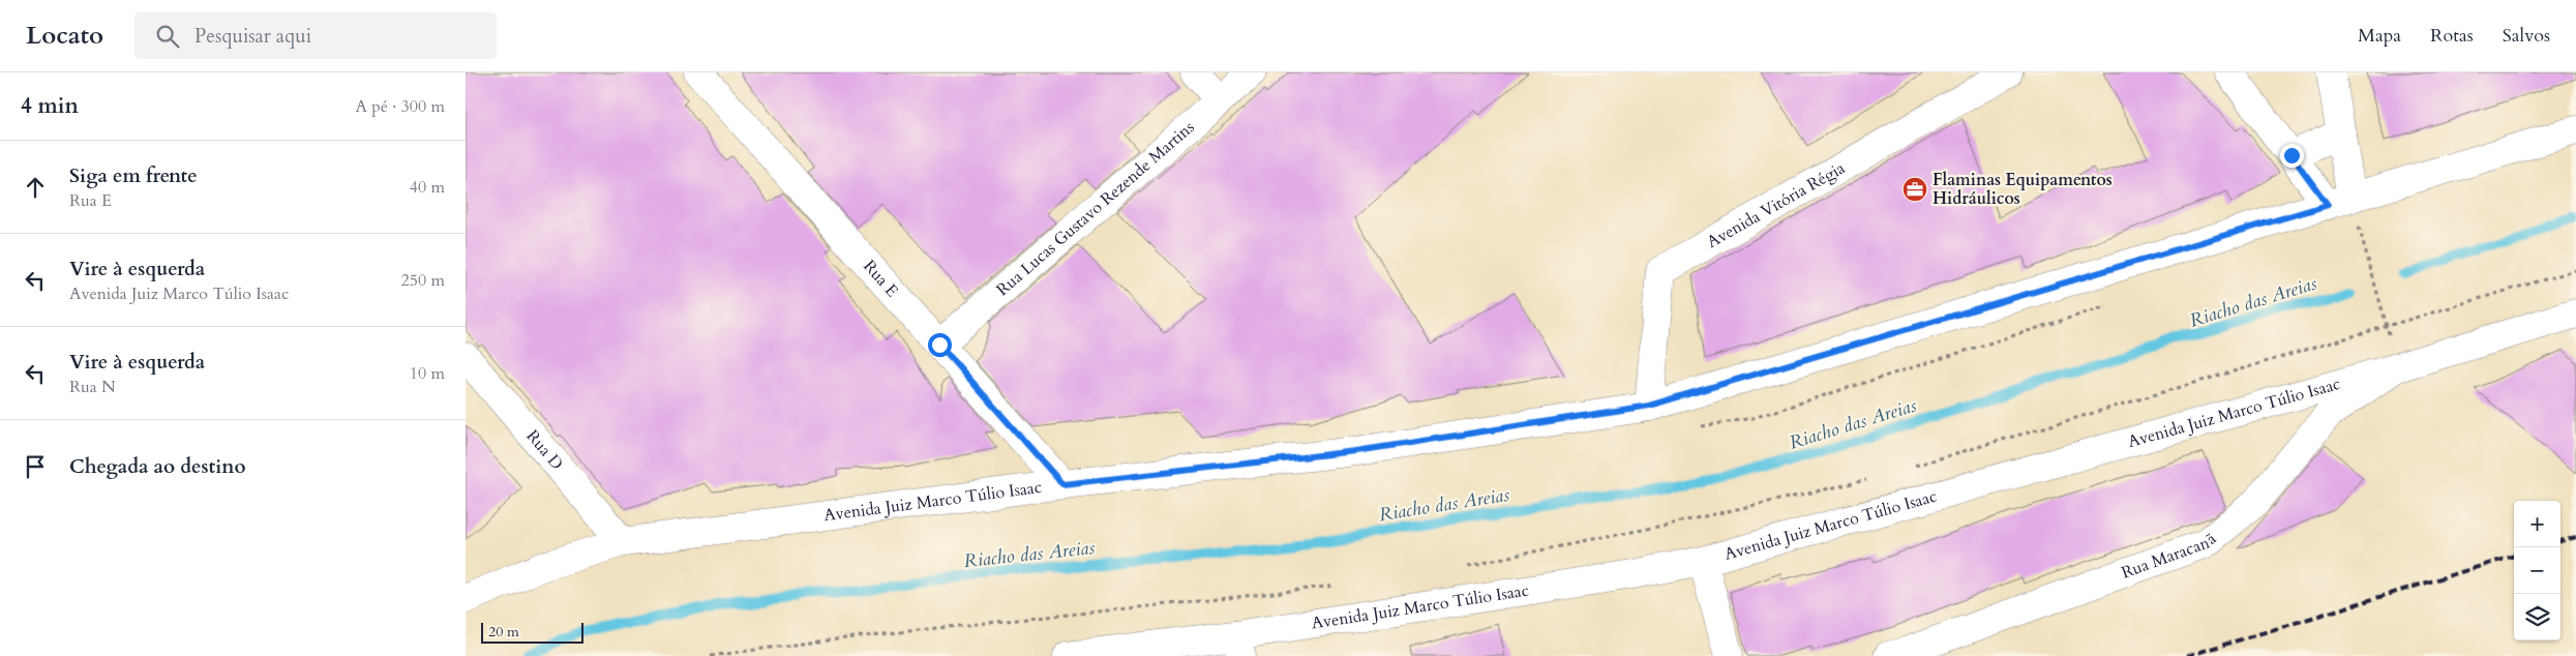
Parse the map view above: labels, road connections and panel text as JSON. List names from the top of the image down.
{
  "streets": {
    "main road": [
      "Avenida Vitória Régia",
      "Rua Lucas Gustavo Rezende Martins",
      "Rua E",
      "Avenida Juiz Marco Túlio Isaac",
      "Rua D",
      "Rua Maracanã"
    ]
  },
  "crossings": [
    ["Avenida Vitória Régia", "Avenida Juiz Marco Túlio Isaac"],
    ["Rua Lucas Gustavo Rezende Martins", "Rua E"],
    ["Rua E", "Avenida Juiz Marco Túlio Isaac"],
    ["Avenida Juiz Marco Túlio Isaac", "Rua D"],
    ["Avenida Juiz Marco Túlio Isaac", "Rua Maracanã"]
  ],
  "water": ["Riacho das Areias"],
  "places": {
    "office": ["Flaminas Equipamentos Hidráulicos"]
  },
  "scale_bar": "20 m",
  "page": {
    "header": "Locato",
    "search": "Pesquisar aqui",
    "nav": ["Mapa", "Rotas", "Salvos"],
    "heading": ["4 min", "A pé · 300 m"],
    "list": [
      ["Siga em frente", "Rua E", "40 m"],
      ["Vire à esquerda", "Avenida Juiz Marco Túlio Isaac", "250 m"],
      ["Vire à esquerda", "Rua N", "10 m"],
      "Chegada ao destino"
    ],
    "map_buttons": ["+", "−"],
    "scale": "20 m"
  }
}
